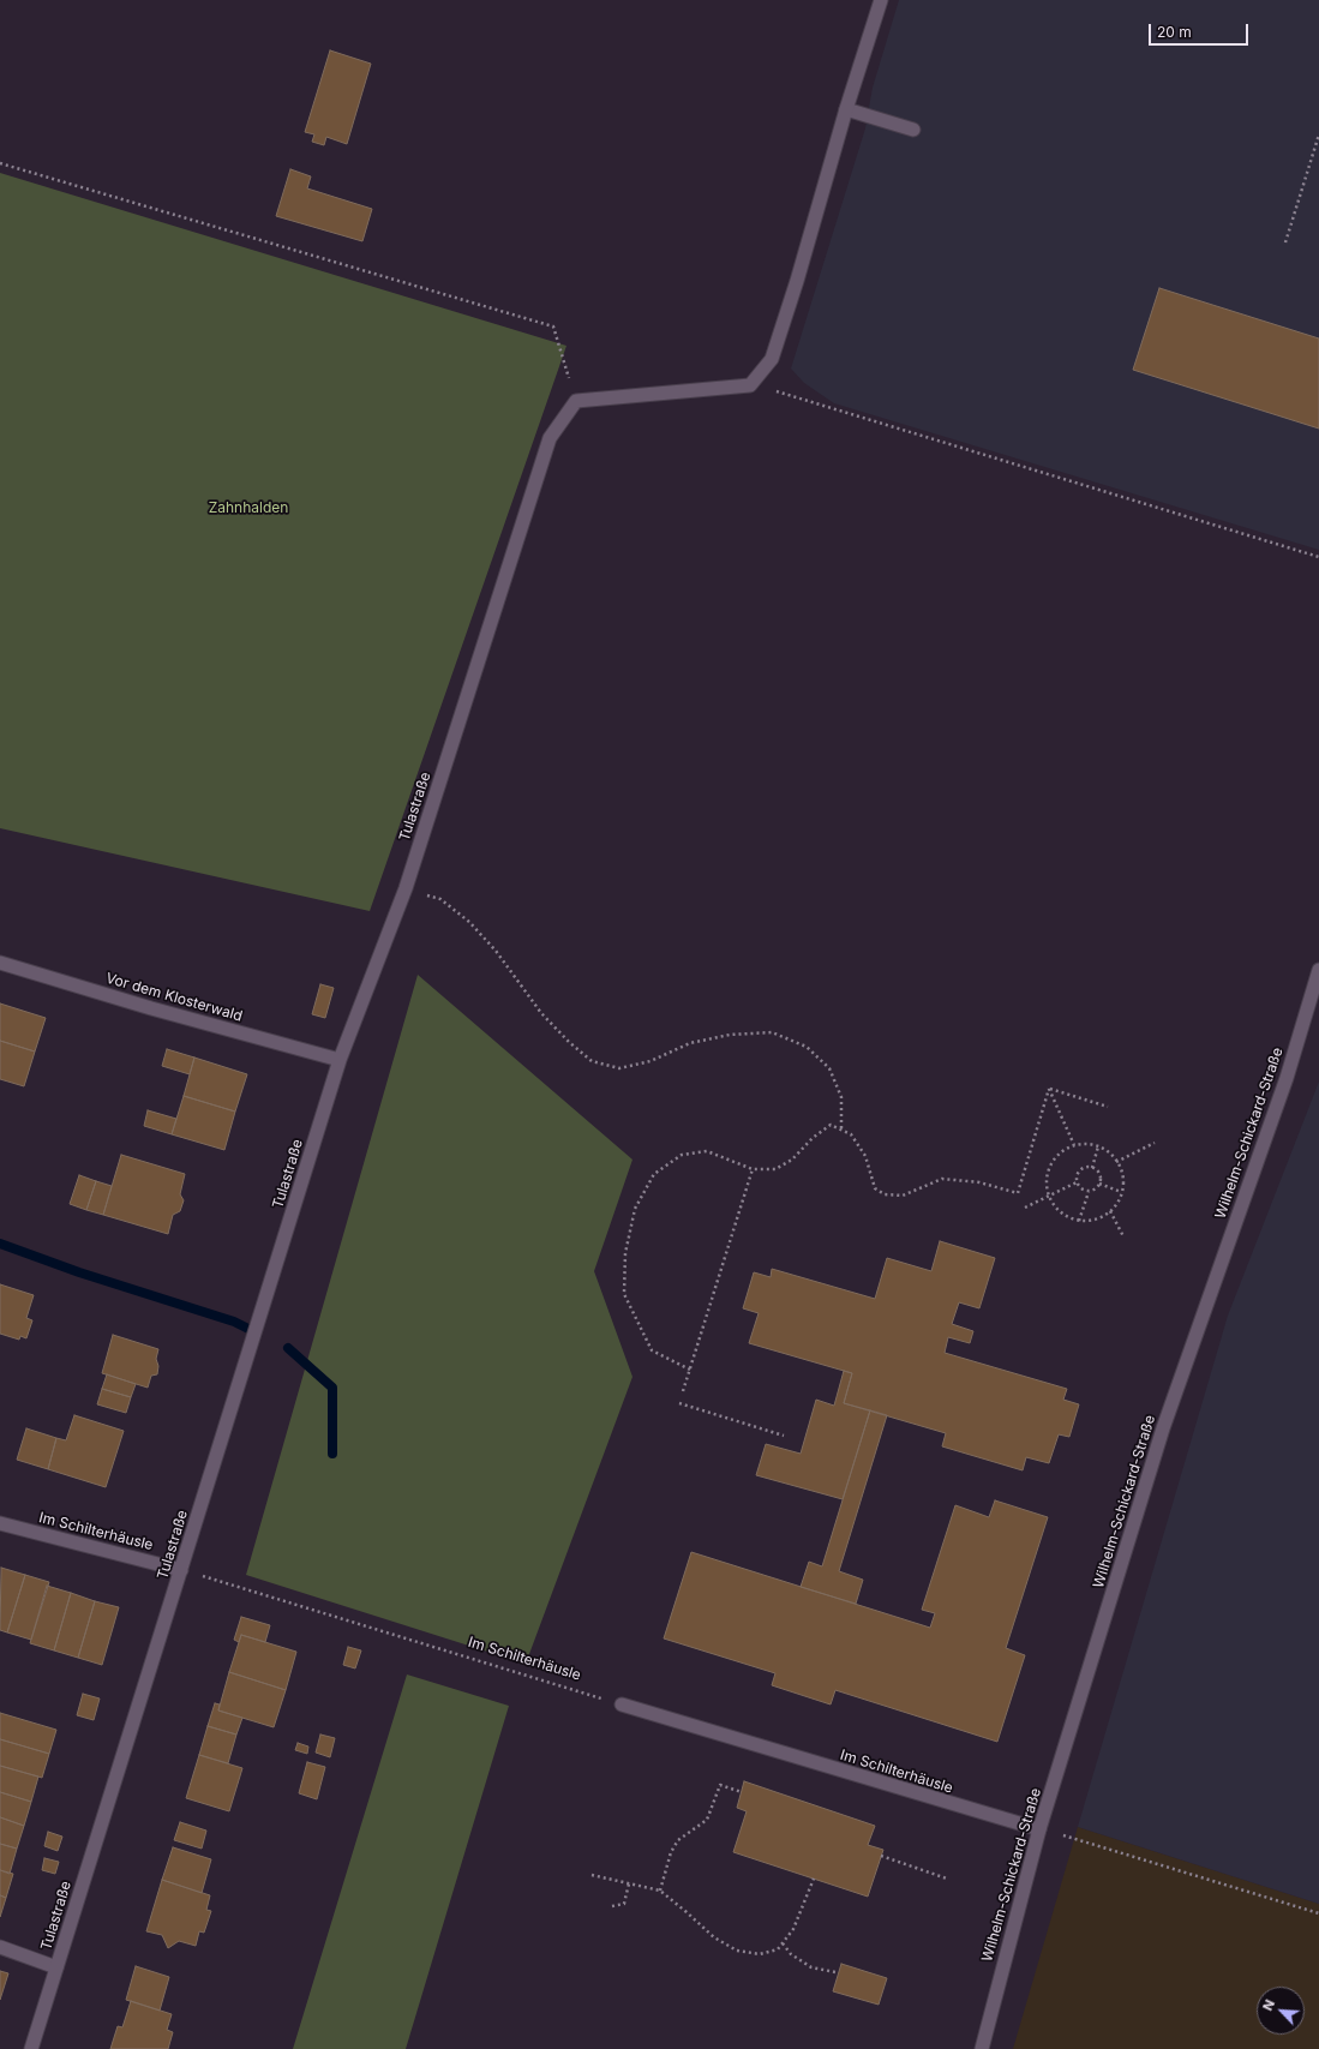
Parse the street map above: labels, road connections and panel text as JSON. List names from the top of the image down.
{
  "streets": {
    "street": [
      "Tulastraße",
      "Vor dem Klosterwald",
      "Wilhelm-Schickard-Straße",
      "Im Schilterhäusle"
    ]
  },
  "crossings": [
    ["Tulastraße", "Vor dem Klosterwald"],
    ["Tulastraße", "Im Schilterhäusle"],
    ["Wilhelm-Schickard-Straße", "Im Schilterhäusle"]
  ],
  "parks": ["Zahnhalden"],
  "scale_bar": "20 m",
  "north": "top left"
}
